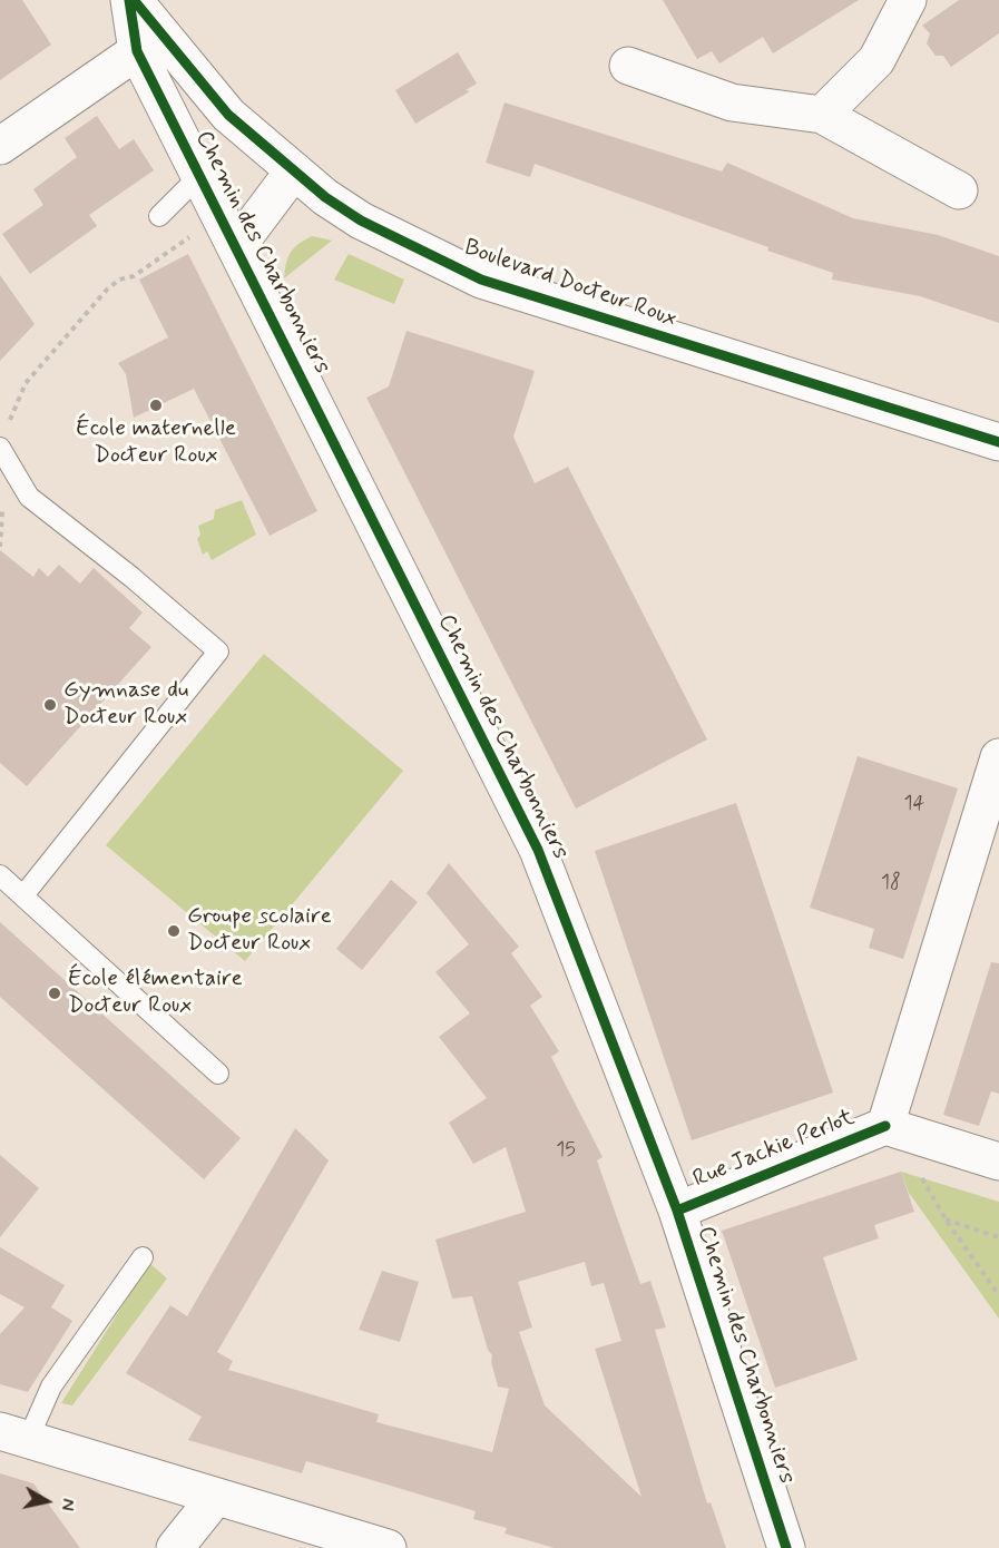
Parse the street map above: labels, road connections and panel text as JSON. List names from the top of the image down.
{
  "streets": {
    "street": ["Chemin des Charbonniers", "Boulevard Docteur Roux", "Rue Jackie Perlot"]
  },
  "crossings": [
    ["Chemin des Charbonniers", "Boulevard Docteur Roux"],
    ["Chemin des Charbonniers", "Rue Jackie Perlot"]
  ],
  "places": [
    "École maternelle Docteur Roux",
    "Gymnase du Docteur Roux",
    "Groupe scolaire Docteur Roux",
    "École élémentaire Docteur Roux"
  ],
  "house_numbers": ["14", "18", "15"],
  "north": "right"
}
